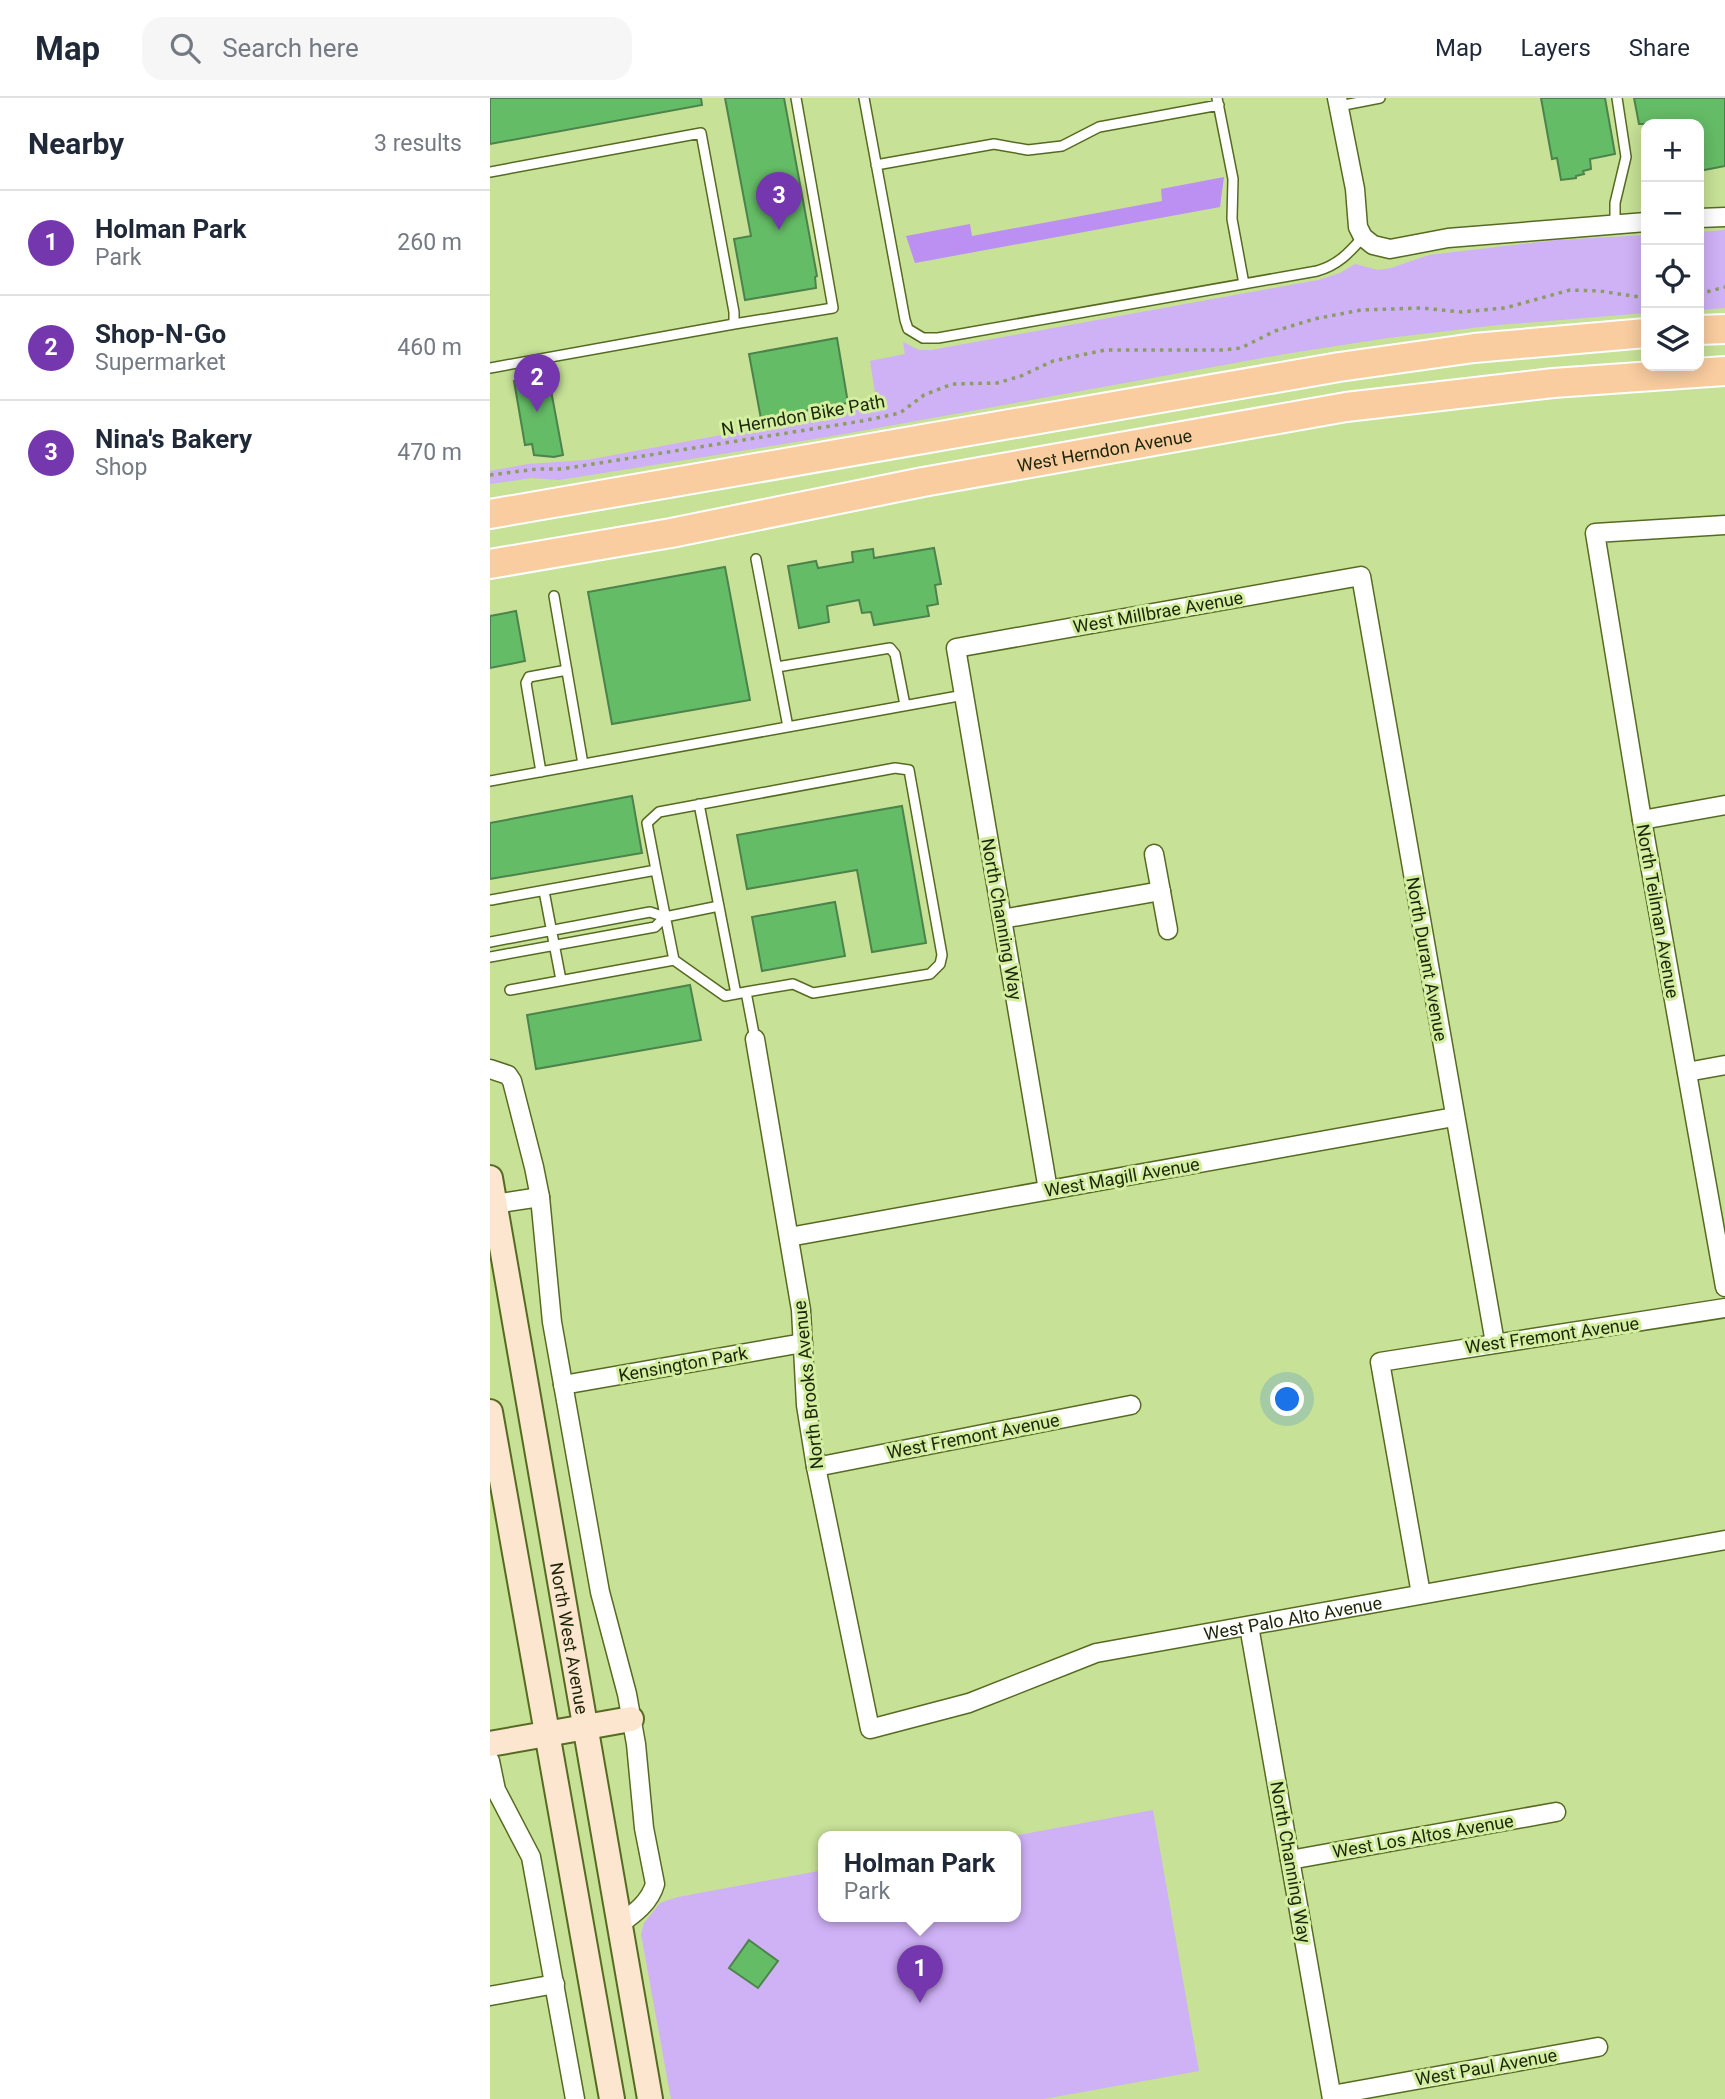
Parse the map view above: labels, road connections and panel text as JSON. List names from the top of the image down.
{
  "streets": {
    "main road": ["West Herndon Avenue", "North West Avenue"],
    "street": [
      "West Millbrae Avenue",
      "North Teilman Avenue",
      "North Channing Way",
      "North Durant Avenue",
      "West Magill Avenue",
      "West Fremont Avenue",
      "Kensington Park",
      "North Brooks Avenue",
      "West Palo Alto Avenue",
      "West Los Altos Avenue",
      "West Paul Avenue"
    ],
    "path": ["N Herndon Bike Path"]
  },
  "crossings": [
    ["West Millbrae Avenue", "North Channing Way"],
    ["West Millbrae Avenue", "North Durant Avenue"],
    ["North Channing Way", "West Magill Avenue"],
    ["North Channing Way", "West Palo Alto Avenue"],
    ["North Channing Way", "West Los Altos Avenue"],
    ["North Channing Way", "West Paul Avenue"],
    ["North Durant Avenue", "West Magill Avenue"],
    ["North Durant Avenue", "West Fremont Avenue"],
    ["West Magill Avenue", "North Brooks Avenue"],
    ["West Fremont Avenue", "North Brooks Avenue"],
    ["West Fremont Avenue", "West Palo Alto Avenue"],
    ["Kensington Park", "North Brooks Avenue"],
    ["North Brooks Avenue", "West Palo Alto Avenue"]
  ],
  "page": {
    "header": "Map",
    "search": "Search here",
    "nav": ["Map", "Layers", "Share"],
    "heading": ["Nearby", "3 results"],
    "map_buttons": ["+", "−"],
    "pins": ["3", "2", "1"],
    "list": [
      {
        "mark": "1",
        "name": "Holman Park",
        "note": "Park",
        "value": "260 m"
      },
      {
        "mark": "2",
        "name": "Shop-N-Go",
        "note": "Supermarket",
        "value": "460 m"
      },
      {
        "mark": "3",
        "name": "Nina's Bakery",
        "note": "Shop",
        "value": "470 m"
      }
    ],
    "popup": ["Holman Park", "Park"]
  }
}
